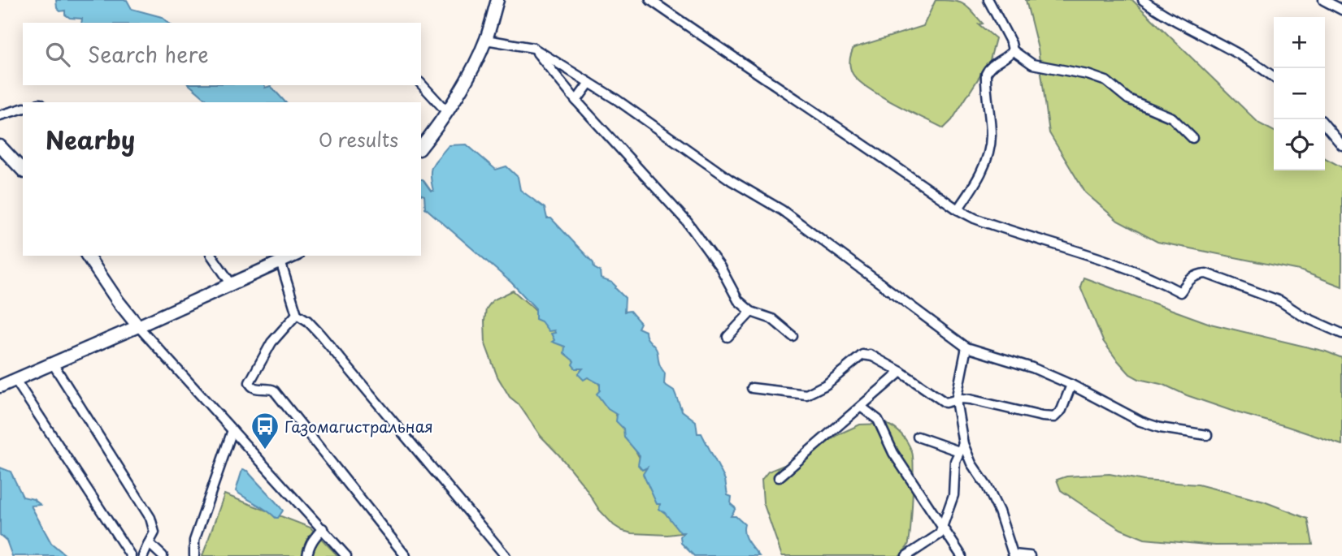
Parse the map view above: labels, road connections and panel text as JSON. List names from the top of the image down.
{
  "places": {
    "bus stop": ["Газомагистральная"]
  },
  "page": {
    "map_buttons": ["+", "−"],
    "search": "Search here",
    "heading": ["Nearby", "0 results"]
  }
}
